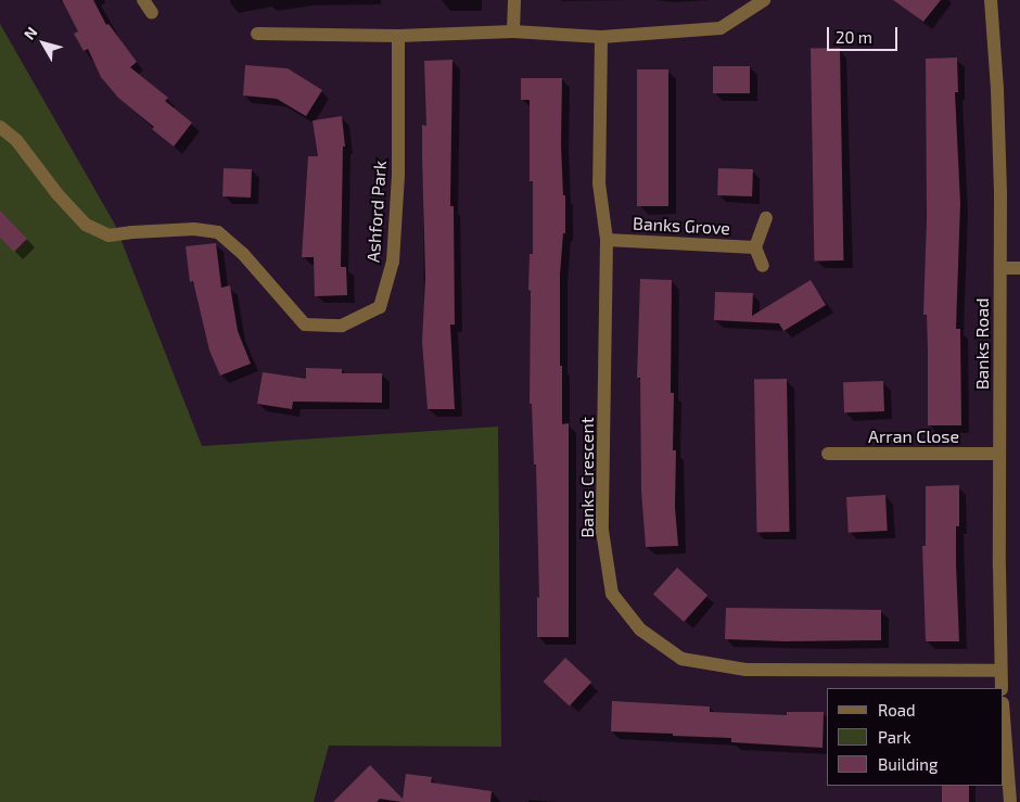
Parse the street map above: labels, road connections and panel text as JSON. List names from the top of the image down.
{
  "streets": {
    "street": [
      "Ashford Park",
      "Banks Grove",
      "Banks Road",
      "Arran Close",
      "Banks Crescent"
    ]
  },
  "crossings": [
    ["Banks Grove", "Banks Crescent"],
    ["Banks Road", "Arran Close"],
    ["Banks Road", "Banks Crescent"]
  ],
  "legend": ["Road", "Park", "Building"],
  "scale_bar": "20 m",
  "north": "top left"
}
